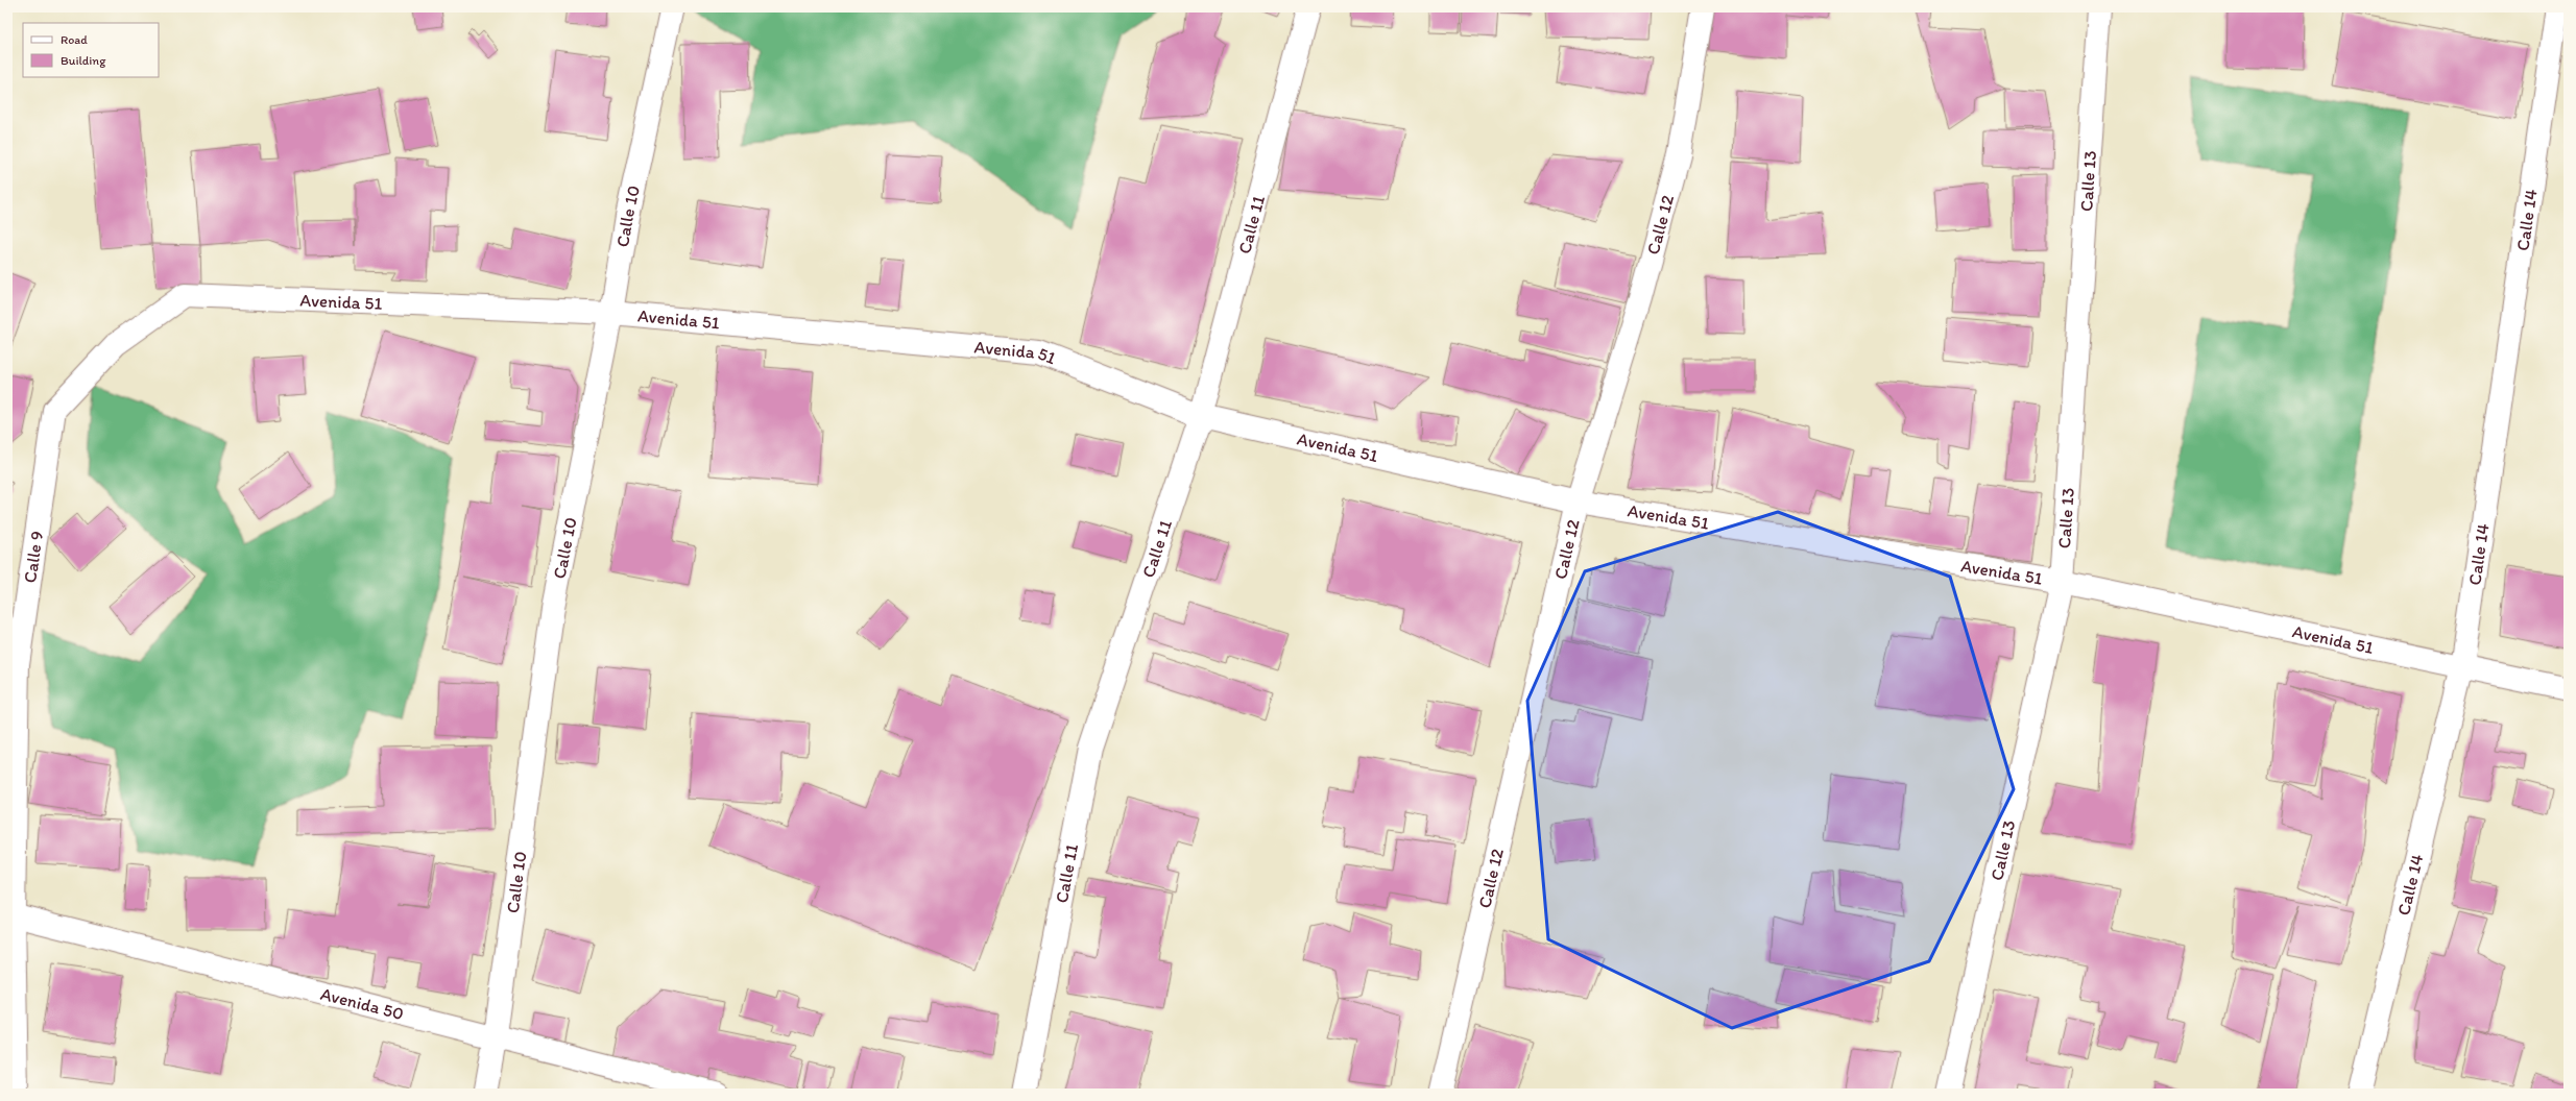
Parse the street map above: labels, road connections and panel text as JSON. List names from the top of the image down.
{
  "streets": {
    "street": [
      "Calle 13",
      "Calle 10",
      "Calle 14",
      "Calle 11",
      "Calle 12",
      "Avenida 51",
      "Calle 9",
      "Avenida 50"
    ]
  },
  "crossings": [
    ["Calle 13", "Avenida 51"],
    ["Calle 10", "Avenida 51"],
    ["Calle 10", "Avenida 50"],
    ["Calle 14", "Avenida 51"],
    ["Calle 11", "Avenida 51"],
    ["Calle 12", "Avenida 51"],
    ["Avenida 51", "Calle 9"],
    ["Calle 9", "Avenida 50"]
  ],
  "legend": ["Road", "Building"]
}
